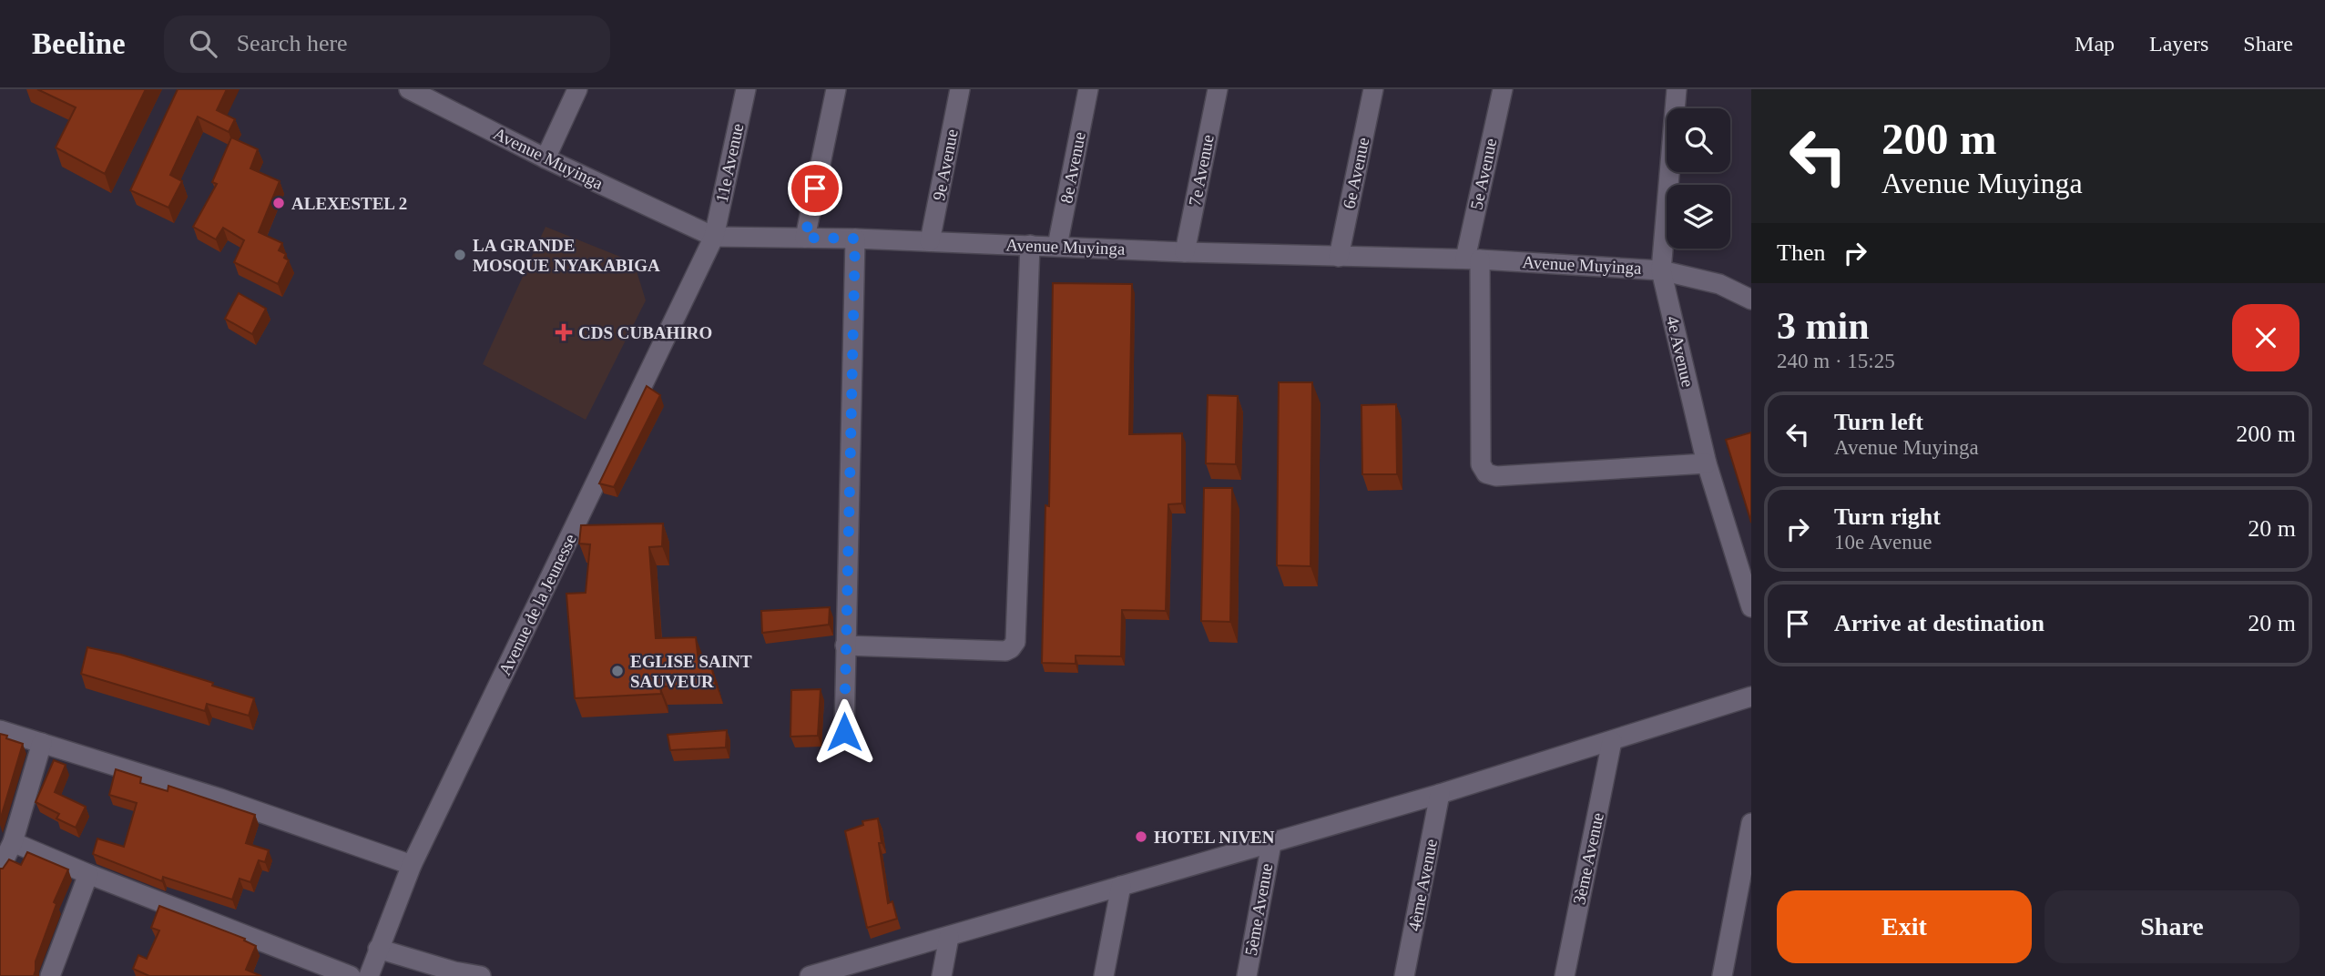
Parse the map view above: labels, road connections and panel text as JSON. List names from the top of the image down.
{
  "streets": {
    "street": [
      "Avenue Muyinga",
      "11e Avenue",
      "9e Avenue",
      "8e Avenue",
      "7e Avenue",
      "6e Avenue",
      "5e Avenue",
      "4e Avenue",
      "Avenue de la Jeunesse",
      "3ème Avenue",
      "4ème Avenue",
      "5ème Avenue"
    ]
  },
  "crossings": [
    ["Avenue Muyinga", "11e Avenue"],
    ["Avenue Muyinga", "9e Avenue"],
    ["Avenue Muyinga", "8e Avenue"],
    ["Avenue Muyinga", "7e Avenue"],
    ["Avenue Muyinga", "6e Avenue"],
    ["Avenue Muyinga", "5e Avenue"],
    ["Avenue Muyinga", "4e Avenue"],
    ["Avenue Muyinga", "Avenue de la Jeunesse"],
    ["11e Avenue", "Avenue de la Jeunesse"],
    ["5e Avenue", "4e Avenue"]
  ],
  "places": {
    "other": [
      "ALEXESTEL 2",
      "LA GRANDE MOSQUE NYAKABIGA",
      "EGLISE SAINT SAUVEUR",
      "HOTEL NIVEN"
    ],
    "health": ["CDS CUBAHIRO"]
  },
  "page": {
    "header": "Beeline",
    "search": "Search here",
    "nav": ["Map", "Layers", "Share"],
    "turn": ["200 m", "Avenue Muyinga"],
    "then": "Then",
    "heading": ["3 min", "240 m · 15:25"],
    "list": [
      {
        "name": "Turn left",
        "note": "Avenue Muyinga",
        "value": "200 m"
      },
      {
        "name": "Turn right",
        "note": "10e Avenue",
        "value": "20 m"
      },
      {
        "name": "Arrive at destination",
        "value": "20 m"
      }
    ],
    "buttons": ["Exit", "Share"]
  }
}
